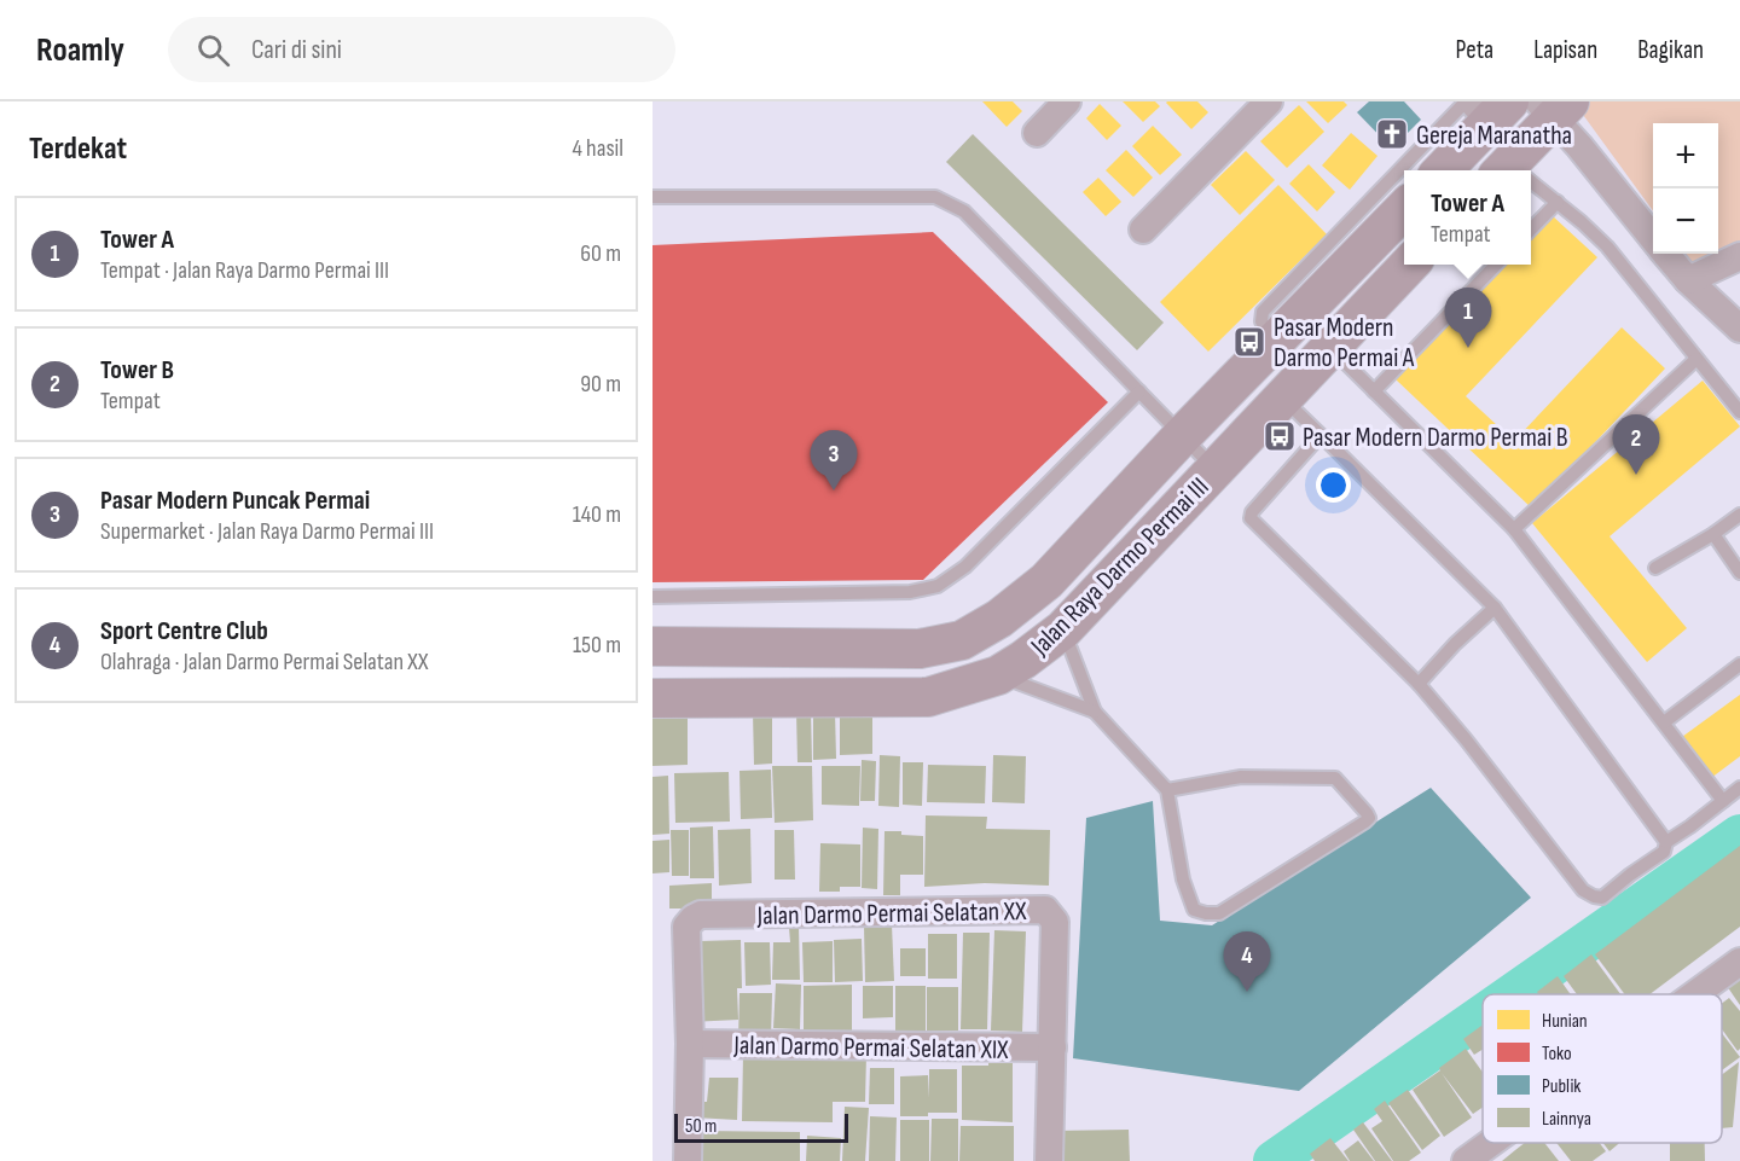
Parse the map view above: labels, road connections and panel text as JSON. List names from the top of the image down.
{
  "streets": {
    "main road": ["Jalan Raya Darmo Permai III"],
    "street": ["Jalan Darmo Permai Selatan XX", "Jalan Darmo Permai Selatan XIX"]
  },
  "crossings": [
    ["Jalan Darmo Permai Selatan XX", "Jalan Darmo Permai Selatan XIX"]
  ],
  "places": {
    "church": ["Gereja Maranatha"],
    "bus stop": ["Pasar Modern Darmo Permai A", "Pasar Modern Darmo Permai B"]
  },
  "legend": [
    "Hunian",
    "Toko",
    "Publik",
    "Lainnya"
  ],
  "scale_bar": "50 m",
  "page": {
    "header": "Roamly",
    "search": "Cari di sini",
    "nav": ["Peta", "Lapisan", "Bagikan"],
    "heading": ["Terdekat", "4 hasil"],
    "map_buttons": ["+", "−"],
    "popup": ["Tower A", "Tempat"],
    "list": [
      {
        "mark": "1",
        "name": "Tower A",
        "note": "Tempat · Jalan Raya Darmo Permai III",
        "value": "60 m"
      },
      {
        "mark": "2",
        "name": "Tower B",
        "note": "Tempat",
        "value": "90 m"
      },
      {
        "mark": "3",
        "name": "Pasar Modern Puncak Permai",
        "note": "Supermarket · Jalan Raya Darmo Permai III",
        "value": "140 m"
      },
      {
        "mark": "4",
        "name": "Sport Centre Club",
        "note": "Olahraga · Jalan Darmo Permai Selatan XX",
        "value": "150 m"
      }
    ],
    "pins": [
      "1",
      "2",
      "3",
      "4"
    ],
    "scale": "50 m"
  }
}
